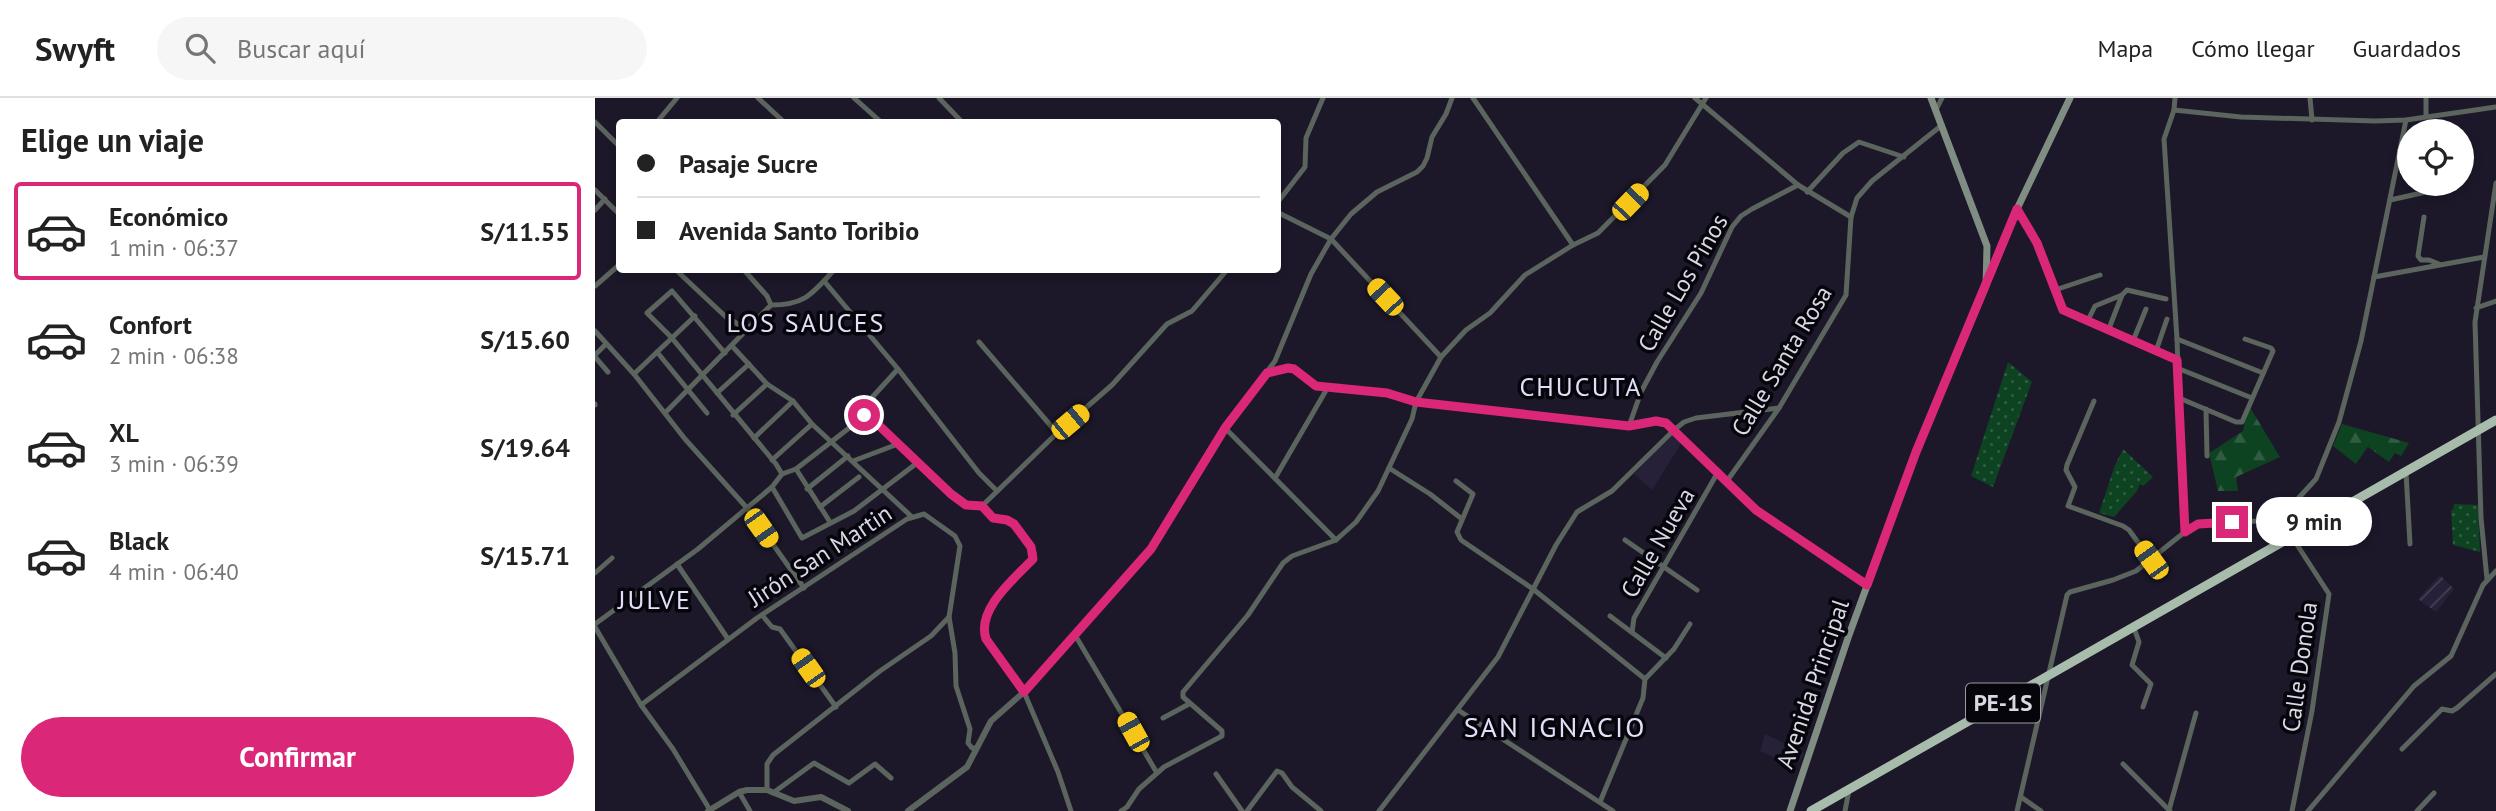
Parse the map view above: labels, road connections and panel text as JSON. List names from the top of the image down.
{
  "streets": {
    "highway": ["PE-1S"],
    "main road": ["Avenida Principal"],
    "street": [
      "Calle Los Pinos",
      "Calle Santa Rosa",
      "Calle Nueva",
      "Jirón San Martin",
      "Calle Donola"
    ]
  },
  "crossings": [
    ["Calle Santa Rosa", "Avenida Principal"],
    ["Calle Donola", "PE-1S"]
  ],
  "districts": [
    "LOS SAUCES",
    "CHUCUTA",
    "JULVE",
    "SAN IGNACIO"
  ],
  "page": {
    "header": "Swyft",
    "search": "Buscar aquí",
    "nav": ["Mapa", "Cómo llegar", "Guardados"],
    "heading": "Elige un viaje",
    "banner": ["Pasaje Sucre", "Avenida Santo Toribio"],
    "list": [
      {
        "name": "Económico",
        "note": "1 min · 06:37",
        "value": "S/11.55"
      },
      {
        "name": "Confort",
        "note": "2 min · 06:38",
        "value": "S/15.60"
      },
      {
        "name": "XL",
        "note": "3 min · 06:39",
        "value": "S/19.64"
      },
      {
        "name": "Black",
        "note": "4 min · 06:40",
        "value": "S/15.71"
      }
    ],
    "bubble": "9 min",
    "buttons": "Confirmar"
  }
}
